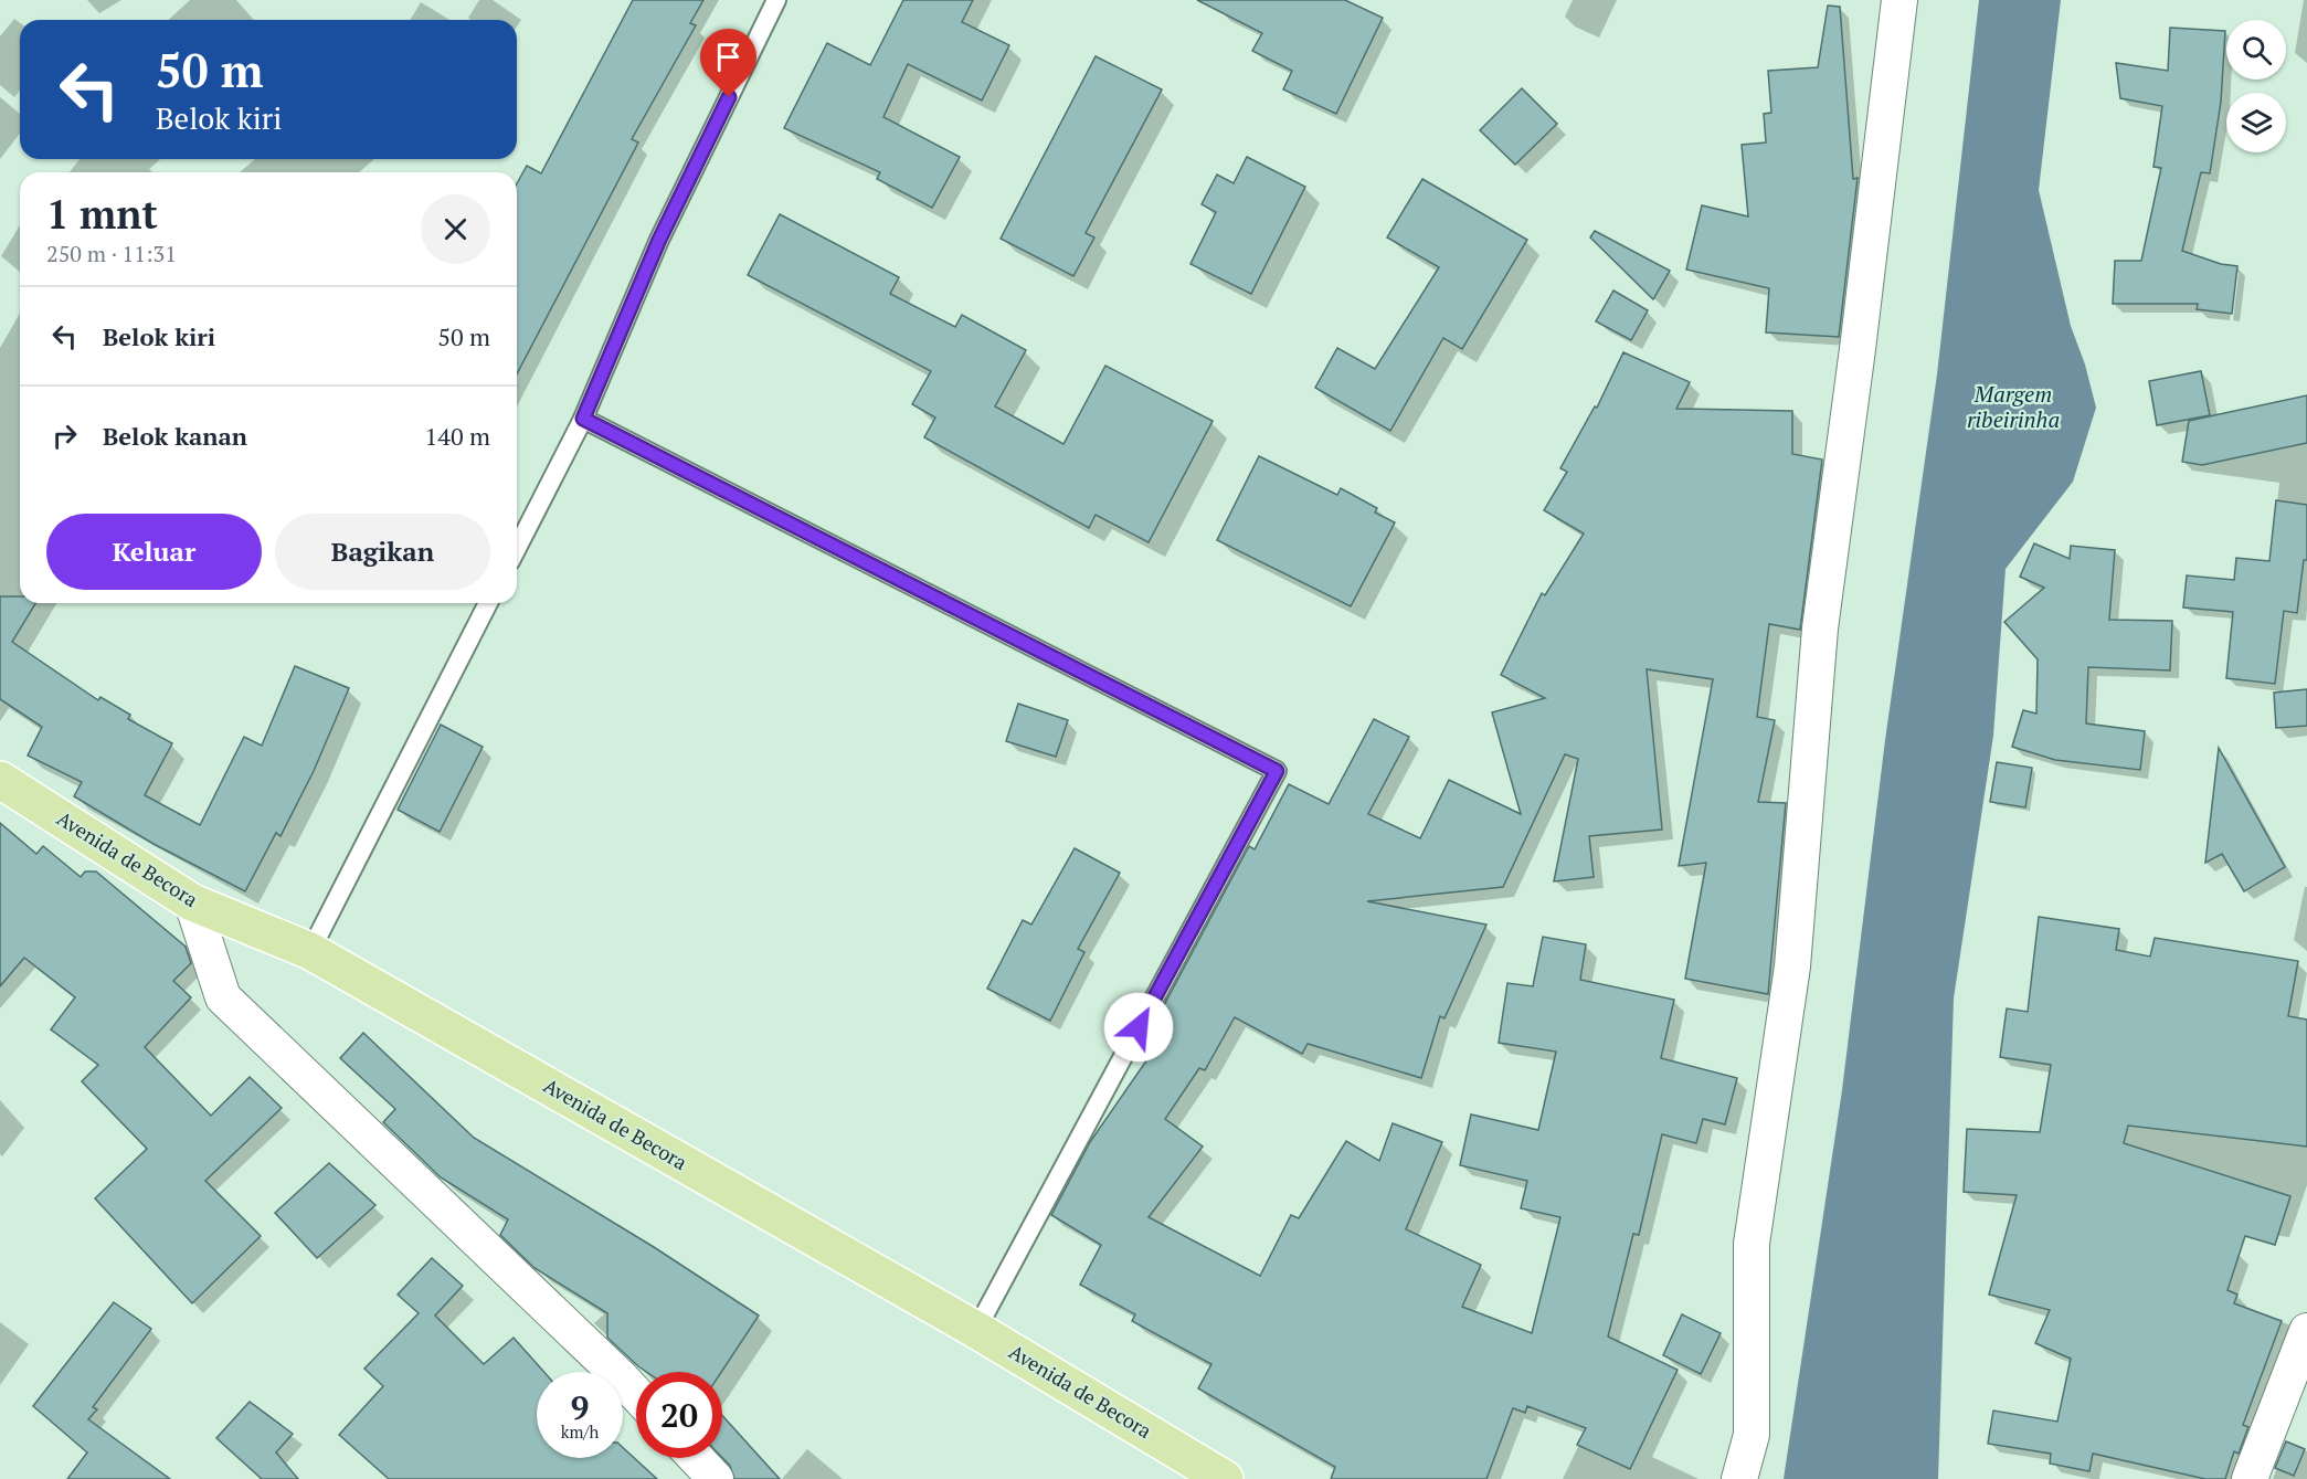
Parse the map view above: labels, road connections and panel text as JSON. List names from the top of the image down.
{
  "streets": {
    "main road": ["Avenida de Becora"]
  },
  "water": ["Margem ribeirinha"],
  "page": {
    "turn": ["50 m", "Belok kiri"],
    "heading": ["1 mnt", "250 m · 11:31"],
    "list": [
      {
        "name": "Belok kiri",
        "value": "50 m"
      },
      {
        "name": "Belok kanan",
        "value": "140 m"
      }
    ],
    "buttons": ["Keluar", "Bagikan"],
    "speed": "9 km/h",
    "limit": "20"
  }
}
